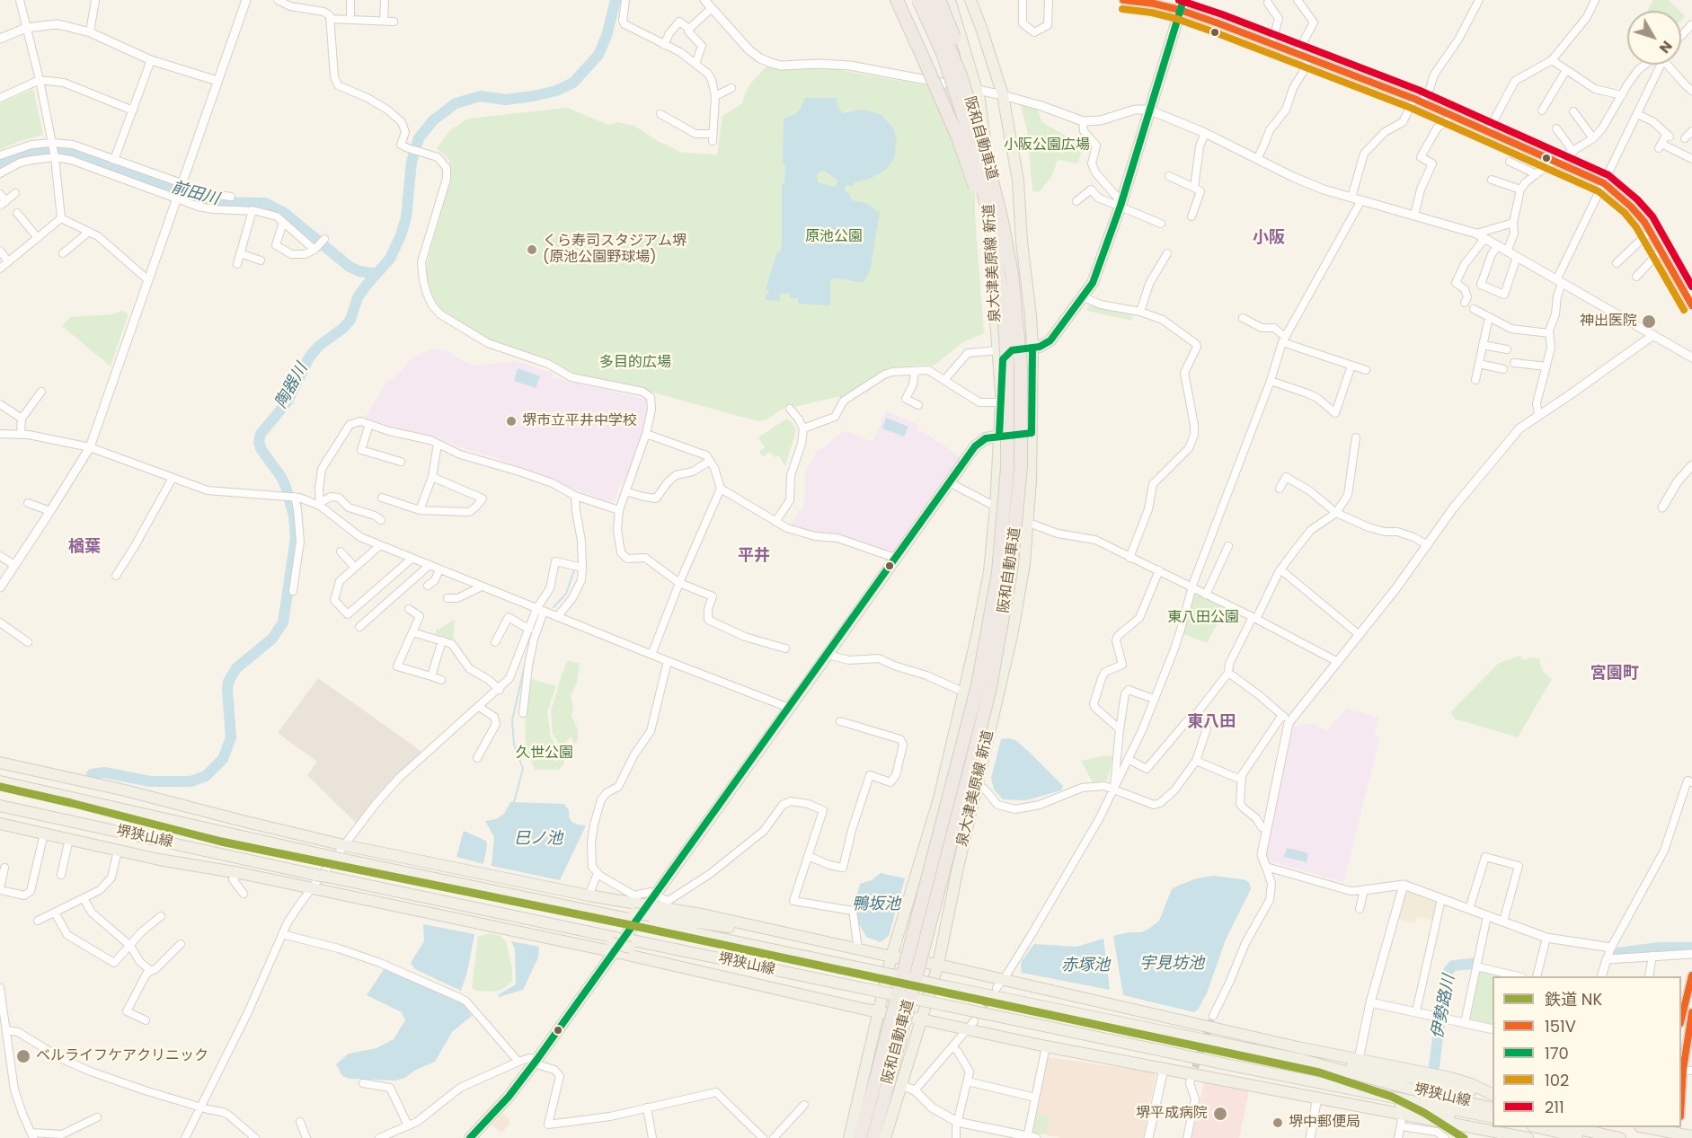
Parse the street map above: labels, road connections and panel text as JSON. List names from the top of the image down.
{
  "streets": {
    "highway": ["阪和自動車道"],
    "main road": ["泉大津美原線 新道", "堺狭山線"]
  },
  "districts": [
    "小阪",
    "楢葉",
    "平井",
    "宮園町",
    "東八田"
  ],
  "water": [
    "前田川",
    "陶器川",
    "巳ノ池",
    "鴨坂池",
    "宇見坊池",
    "赤塚池",
    "伊勢路川"
  ],
  "parks": [
    "小阪公園広場",
    "原池公園",
    "多目的広場",
    "東八田公園",
    "久世公園"
  ],
  "places": [
    "くら寿司スタジアム堺 (原池公園野球場)",
    "神出医院",
    "堺市立平井中学校",
    "ベルライフケアクリニック",
    "堺平成病院",
    "堺中郵便局"
  ],
  "lines": [
    "transit line 151V",
    "transit line 170",
    "transit line 211",
    "transit line 102",
    "rail line NK"
  ],
  "legend": [
    "鉄道 NK",
    "151V",
    "170",
    "102",
    "211"
  ],
  "north": "bottom right"
}
